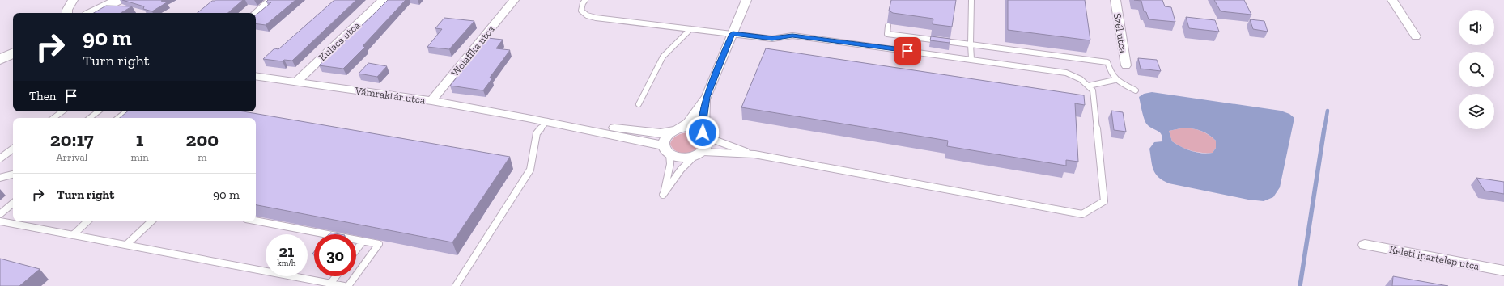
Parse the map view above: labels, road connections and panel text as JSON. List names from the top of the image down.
{
  "streets": {
    "street": [
      "Szél utca",
      "Kulacs utca",
      "Wolaffka utca",
      "Vámraktár utca",
      "Keleti ipartelep utca"
    ]
  },
  "crossings": [
    ["Kulacs utca", "Vámraktár utca"],
    ["Wolaffka utca", "Vámraktár utca"]
  ],
  "page": {
    "turn": ["90 m", "Turn right"],
    "then": "Then",
    "eta": [
      "20:17",
      "Arrival",
      "1",
      "min",
      "200",
      "m"
    ],
    "list": [
      {
        "name": "Turn right",
        "value": "90 m"
      }
    ],
    "speed": "21 km/h",
    "limit": "30"
  }
}
